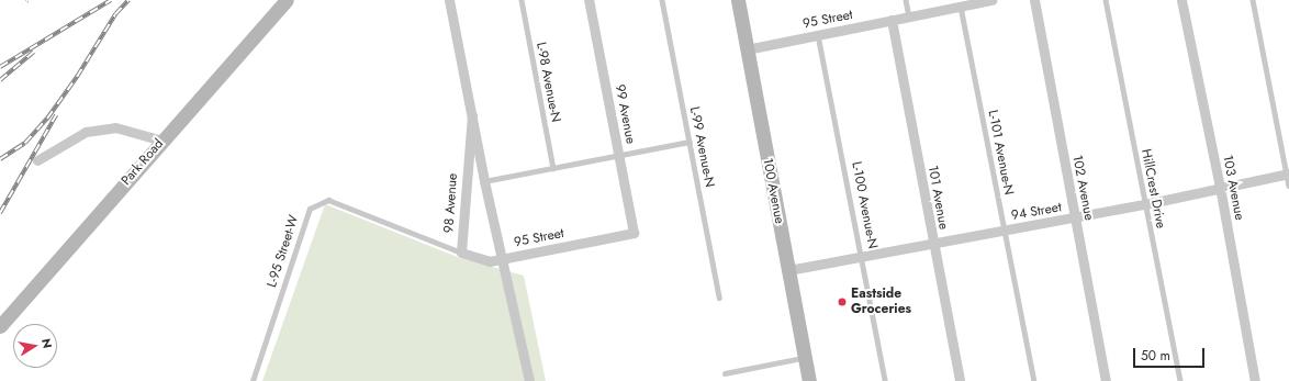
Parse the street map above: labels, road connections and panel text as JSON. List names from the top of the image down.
{
  "streets": {
    "street": [
      "95 Street",
      "99 Avenue",
      "Park Road",
      "102 Avenue",
      "103 Avenue",
      "100 Avenue",
      "101 Avenue",
      "98 Avenue",
      "94 Street"
    ],
    "lane": [
      "L-98 Avenue-N",
      "L-99 Avenue-N",
      "L-101 Avenue-N",
      "HillCrest Drive",
      "L-100 Avenue-N",
      "L-95 Street-W"
    ]
  },
  "crossings": [
    ["95 Street", "99 Avenue"],
    ["95 Street", "L-101 Avenue-N"],
    ["95 Street", "100 Avenue"],
    ["95 Street", "101 Avenue"],
    ["95 Street", "98 Avenue"],
    ["95 Street", "L-100 Avenue-N"],
    ["L-101 Avenue-N", "94 Street"],
    ["102 Avenue", "94 Street"],
    ["103 Avenue", "94 Street"],
    ["HillCrest Drive", "94 Street"],
    ["100 Avenue", "94 Street"],
    ["101 Avenue", "94 Street"],
    ["98 Avenue", "L-95 Street-W"],
    ["L-100 Avenue-N", "94 Street"]
  ],
  "places": ["Eastside Groceries"],
  "scale_bar": "50 m",
  "north": "right"
}
